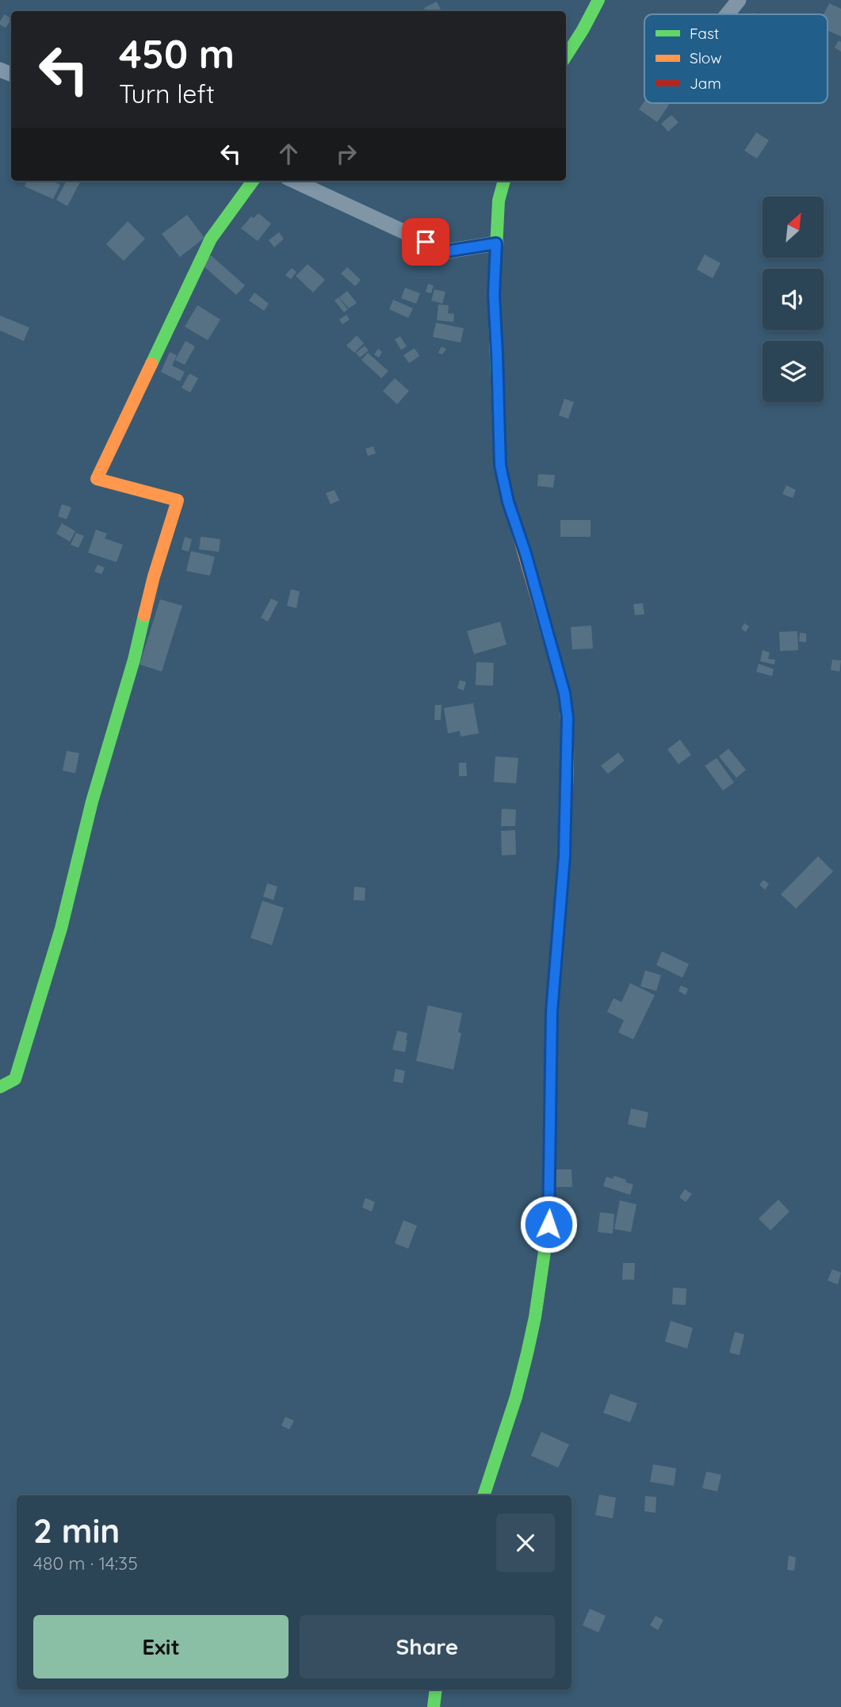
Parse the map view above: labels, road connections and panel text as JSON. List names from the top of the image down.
{
  "legend": ["Fast", "Slow", "Jam"],
  "north": "top right",
  "page": {
    "turn": ["450 m", "Turn left"],
    "heading": ["2 min", "480 m · 14:35"],
    "buttons": ["Exit", "Share"]
  }
}
